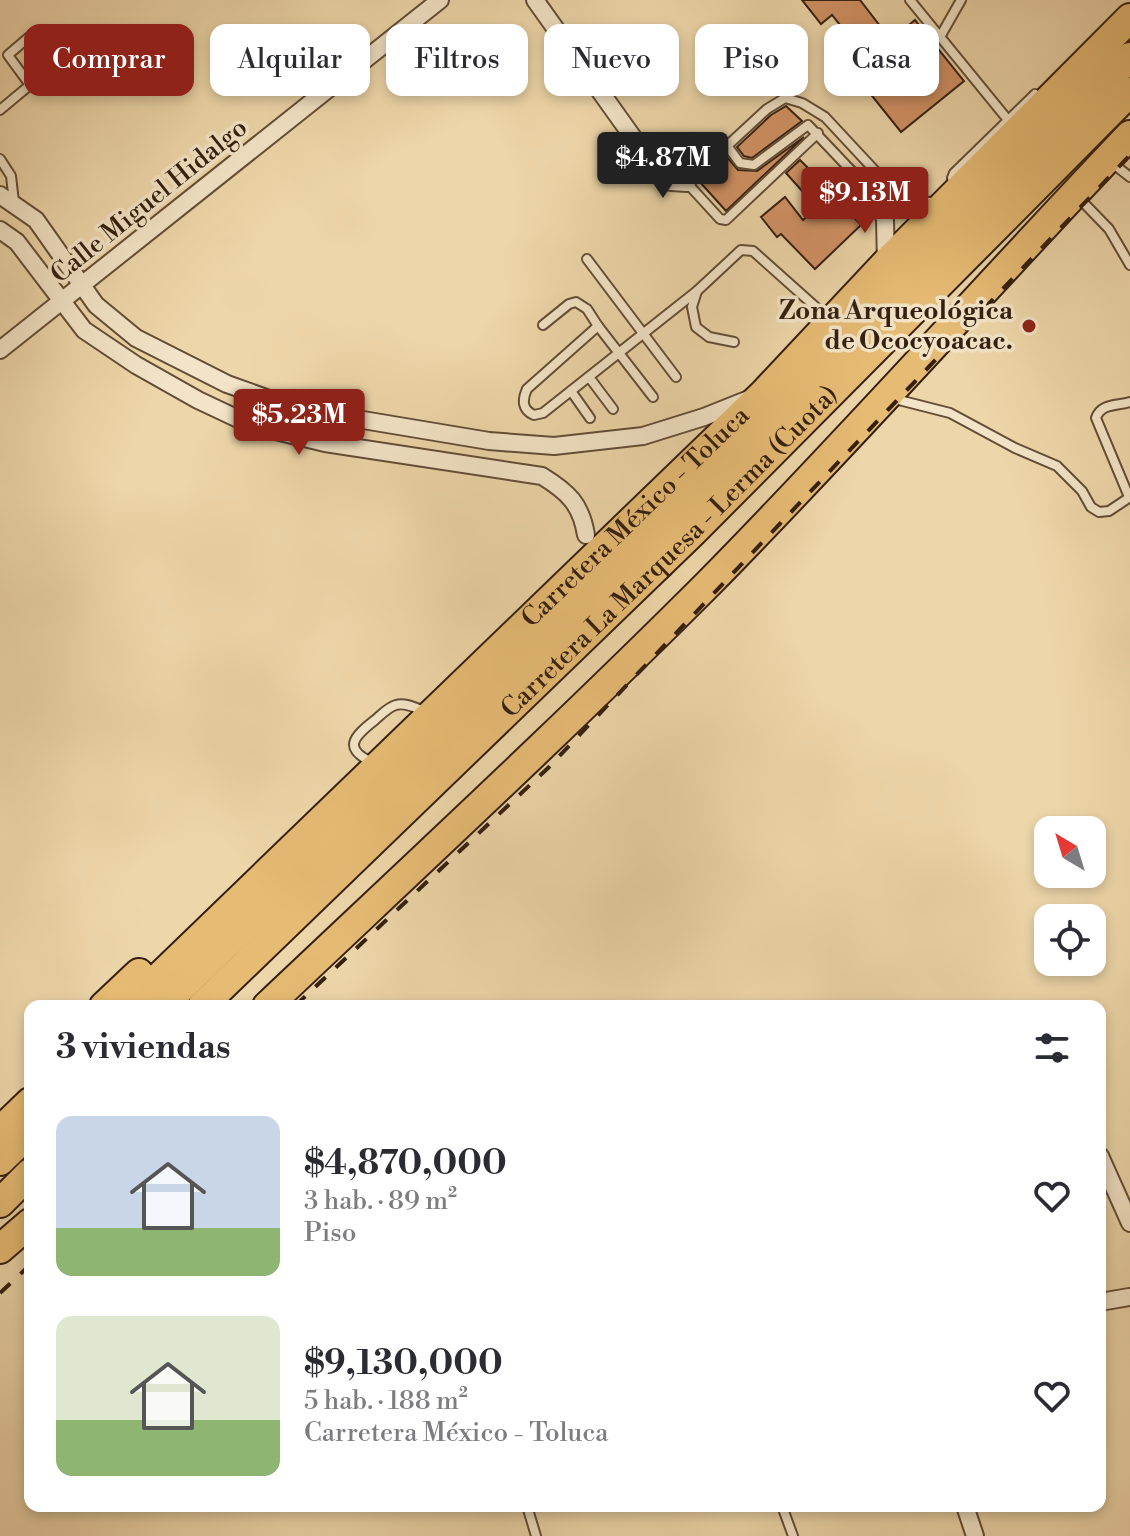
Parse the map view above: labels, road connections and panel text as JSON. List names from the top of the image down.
{
  "streets": {
    "highway": ["Carretera México - Toluca", "Carretera La Marquesa - Lerma (Cuota)"],
    "street": ["Calle Miguel Hidalgo"]
  },
  "places": ["Zona Arqueológica de Ococyoacac."],
  "north": "top left",
  "page": {
    "chip": [
      "Comprar",
      "Alquilar",
      "Filtros",
      "Nuevo",
      "Piso",
      "Casa"
    ],
    "price": ["$4.87M", "$9.13M", "$5.23M"],
    "heading": "3 viviendas",
    "list": [
      {
        "name": "$4,870,000",
        "note": "3 hab. · 89 m² · Piso"
      },
      {
        "name": "$9,130,000",
        "note": "5 hab. · 188 m² · Carretera México - Toluca"
      }
    ]
  }
}
